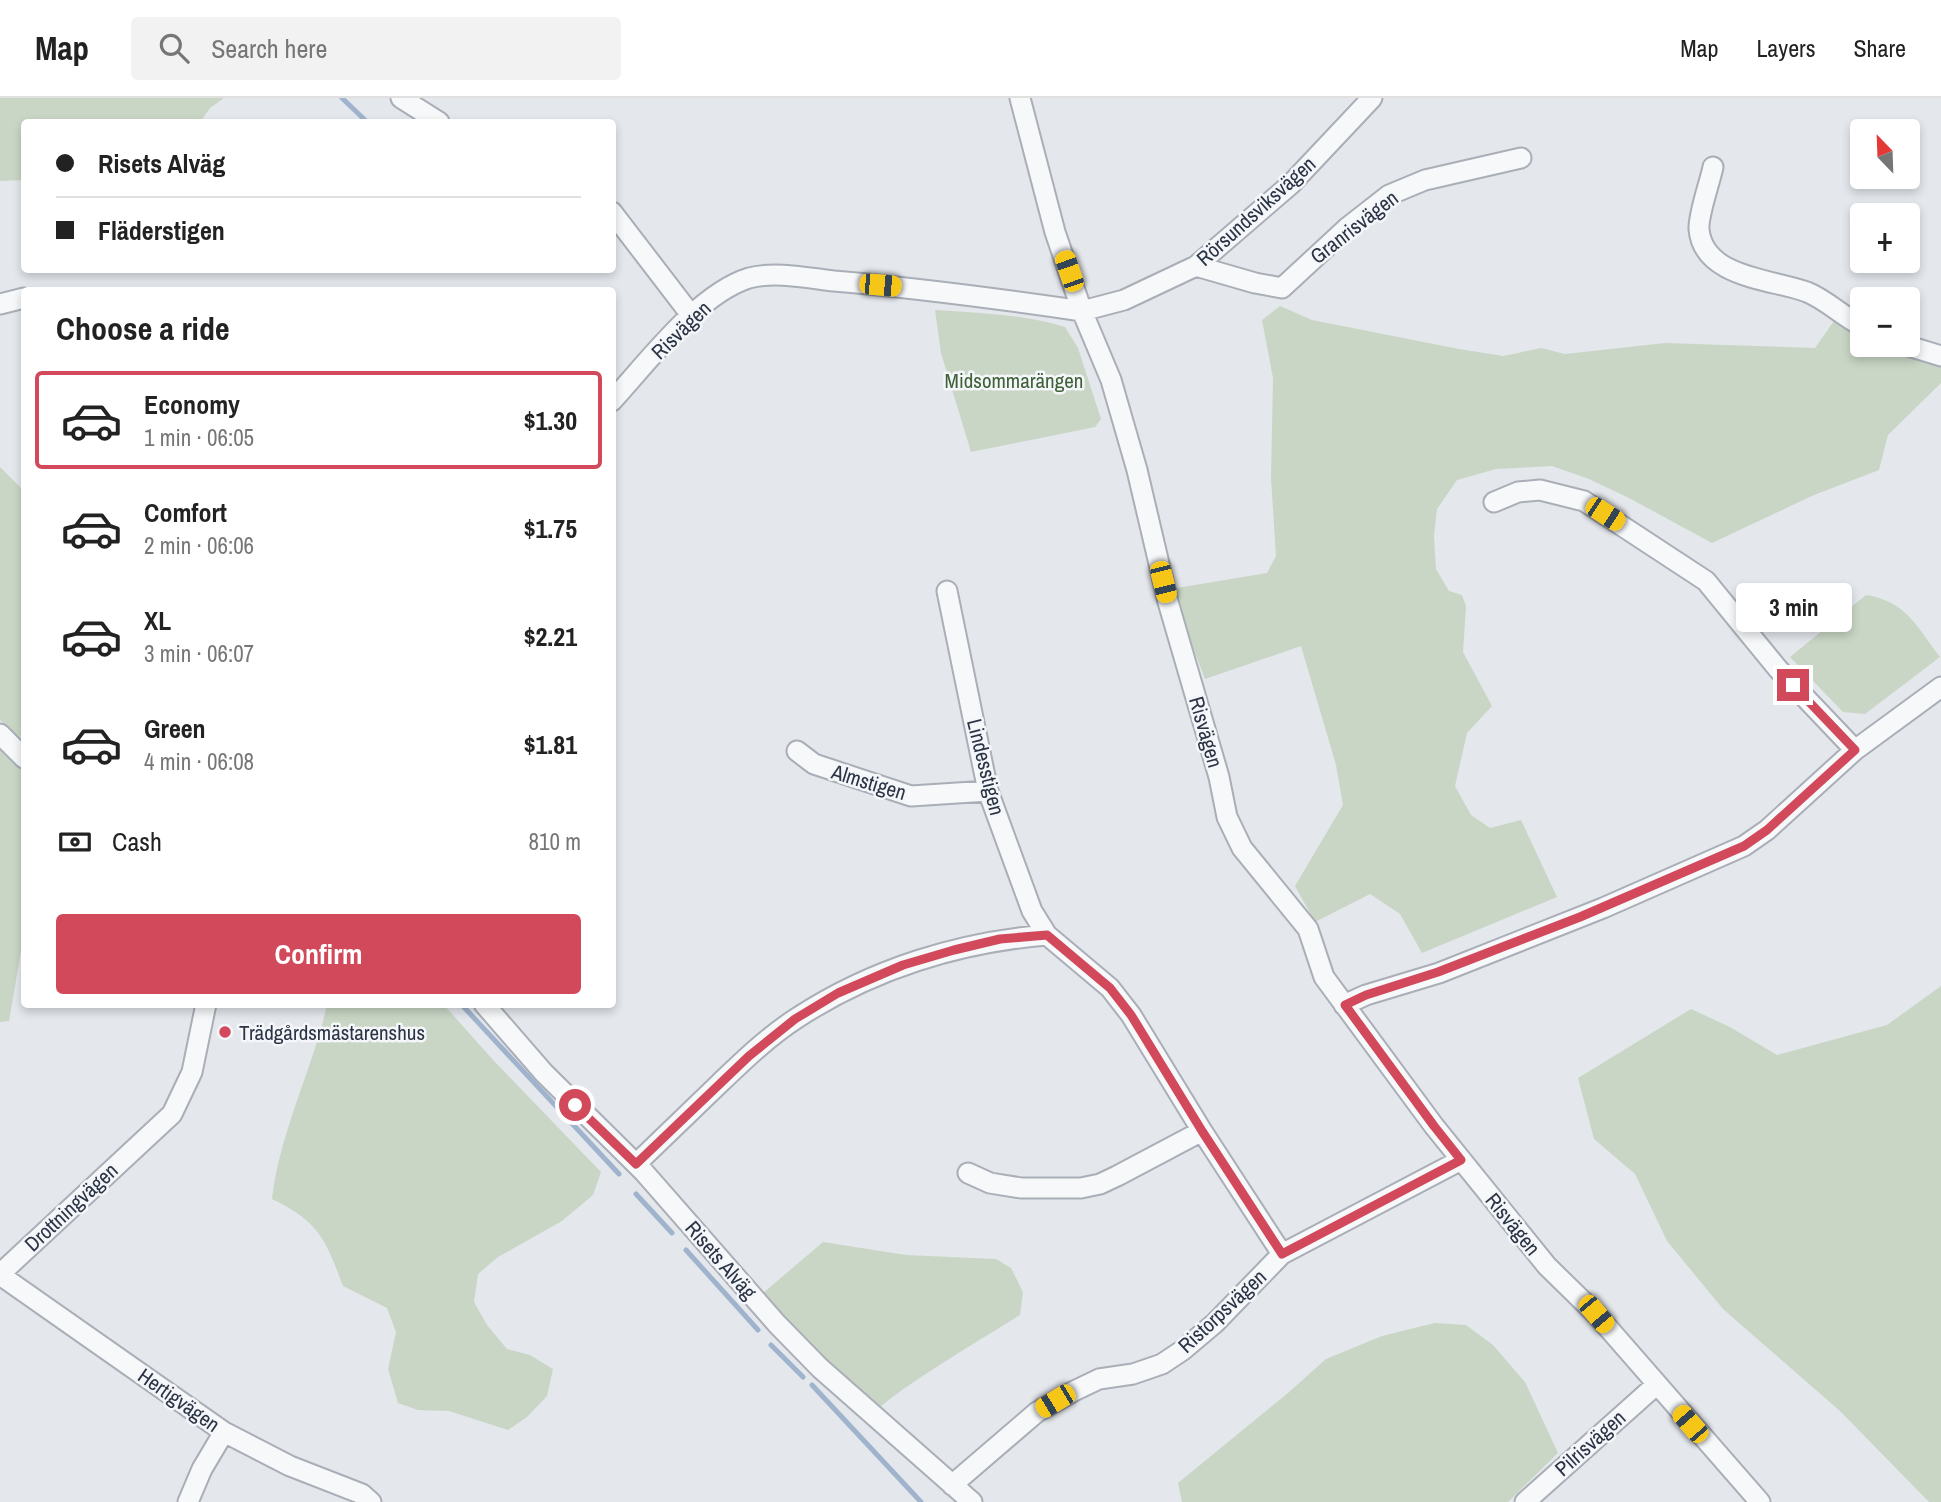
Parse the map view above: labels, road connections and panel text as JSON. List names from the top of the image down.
{
  "streets": {
    "street": [
      "Rörsundsviksvägen",
      "Granrisvägen",
      "Risvägen",
      "Lindesstigen",
      "Almstigen",
      "Drottningvägen",
      "Risets Alväg",
      "Ristorpsvägen",
      "Hertigvägen",
      "Pilrisvägen"
    ]
  },
  "crossings": [
    ["Rörsundsviksvägen", "Granrisvägen"],
    ["Rörsundsviksvägen", "Risvägen"],
    ["Risvägen", "Ristorpsvägen"],
    ["Risvägen", "Pilrisvägen"],
    ["Lindesstigen", "Almstigen"],
    ["Drottningvägen", "Hertigvägen"],
    ["Risets Alväg", "Ristorpsvägen"]
  ],
  "parks": ["Midsommarängen"],
  "places": ["Trädgårdsmästarenshus"],
  "north": "top left",
  "page": {
    "header": "Map",
    "search": "Search here",
    "nav": ["Map", "Layers", "Share"],
    "map_buttons": ["+", "−"],
    "banner": ["Risets Alväg", "Fläderstigen"],
    "heading": "Choose a ride",
    "list": [
      {
        "name": "Economy",
        "note": "1 min · 06:05",
        "value": "$1.30"
      },
      {
        "name": "Comfort",
        "note": "2 min · 06:06",
        "value": "$1.75"
      },
      {
        "name": "XL",
        "note": "3 min · 06:07",
        "value": "$2.21"
      },
      {
        "name": "Green",
        "note": "4 min · 06:08",
        "value": "$1.81"
      }
    ],
    "bubble": "3 min",
    "pay": ["Cash", "810 m"],
    "buttons": "Confirm"
  }
}
